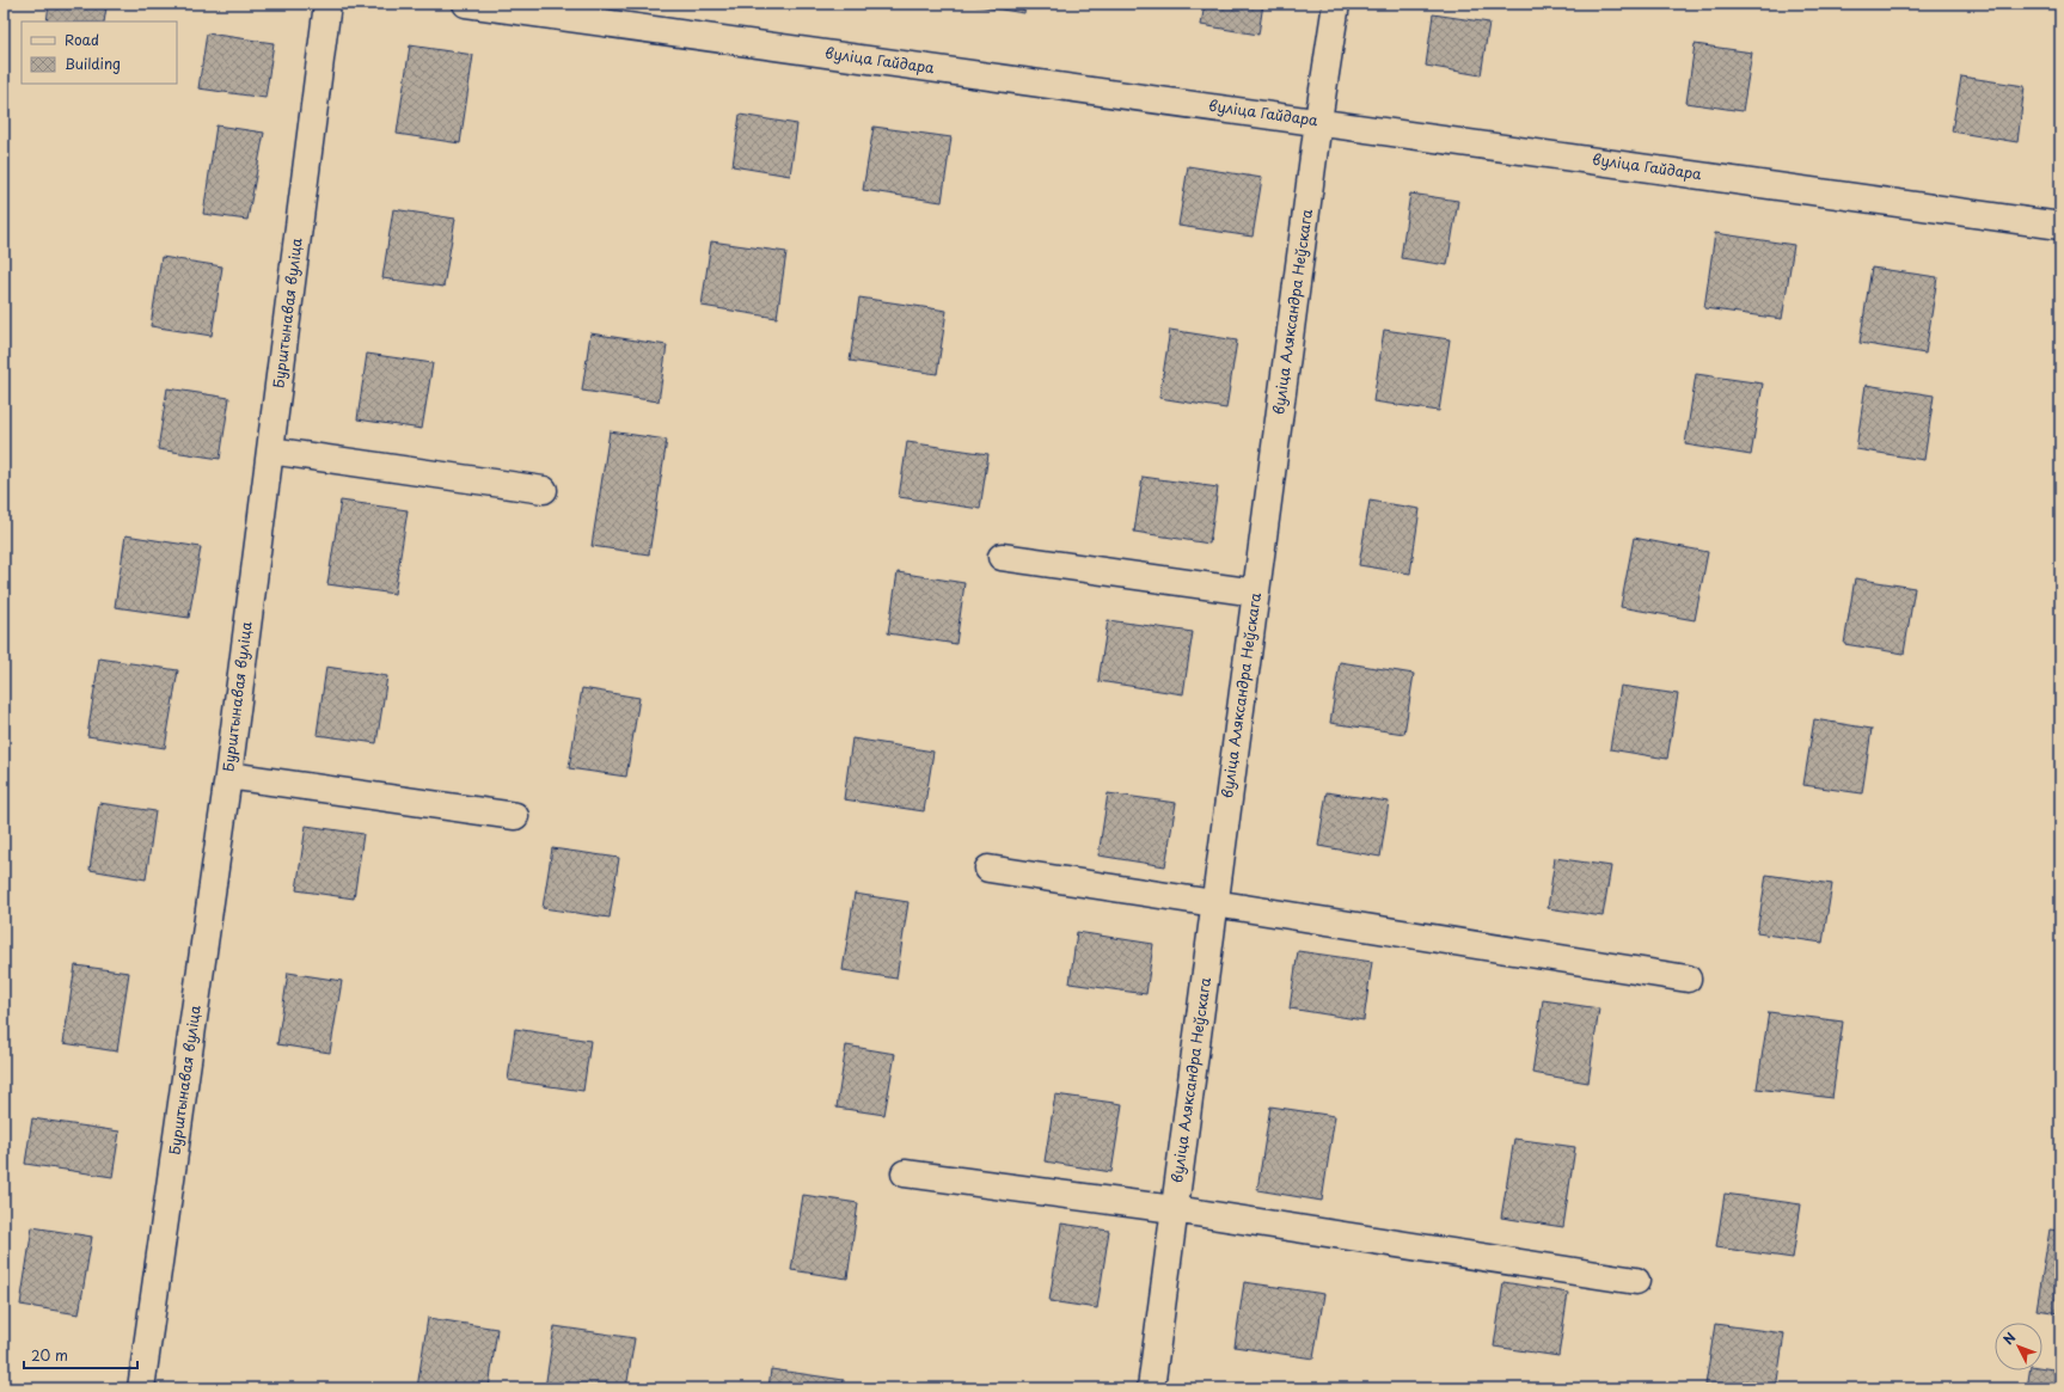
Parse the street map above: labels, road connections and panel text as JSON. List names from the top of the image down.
{
  "streets": {
    "street": ["вуліца Гайдара", "вуліца Аляксандра Неўскага", "Бурштынавая вуліца"]
  },
  "crossings": [
    ["вуліца Гайдара", "вуліца Аляксандра Неўскага"]
  ],
  "legend": ["Road", "Building"],
  "scale_bar": "20 m",
  "north": "top left"
}
